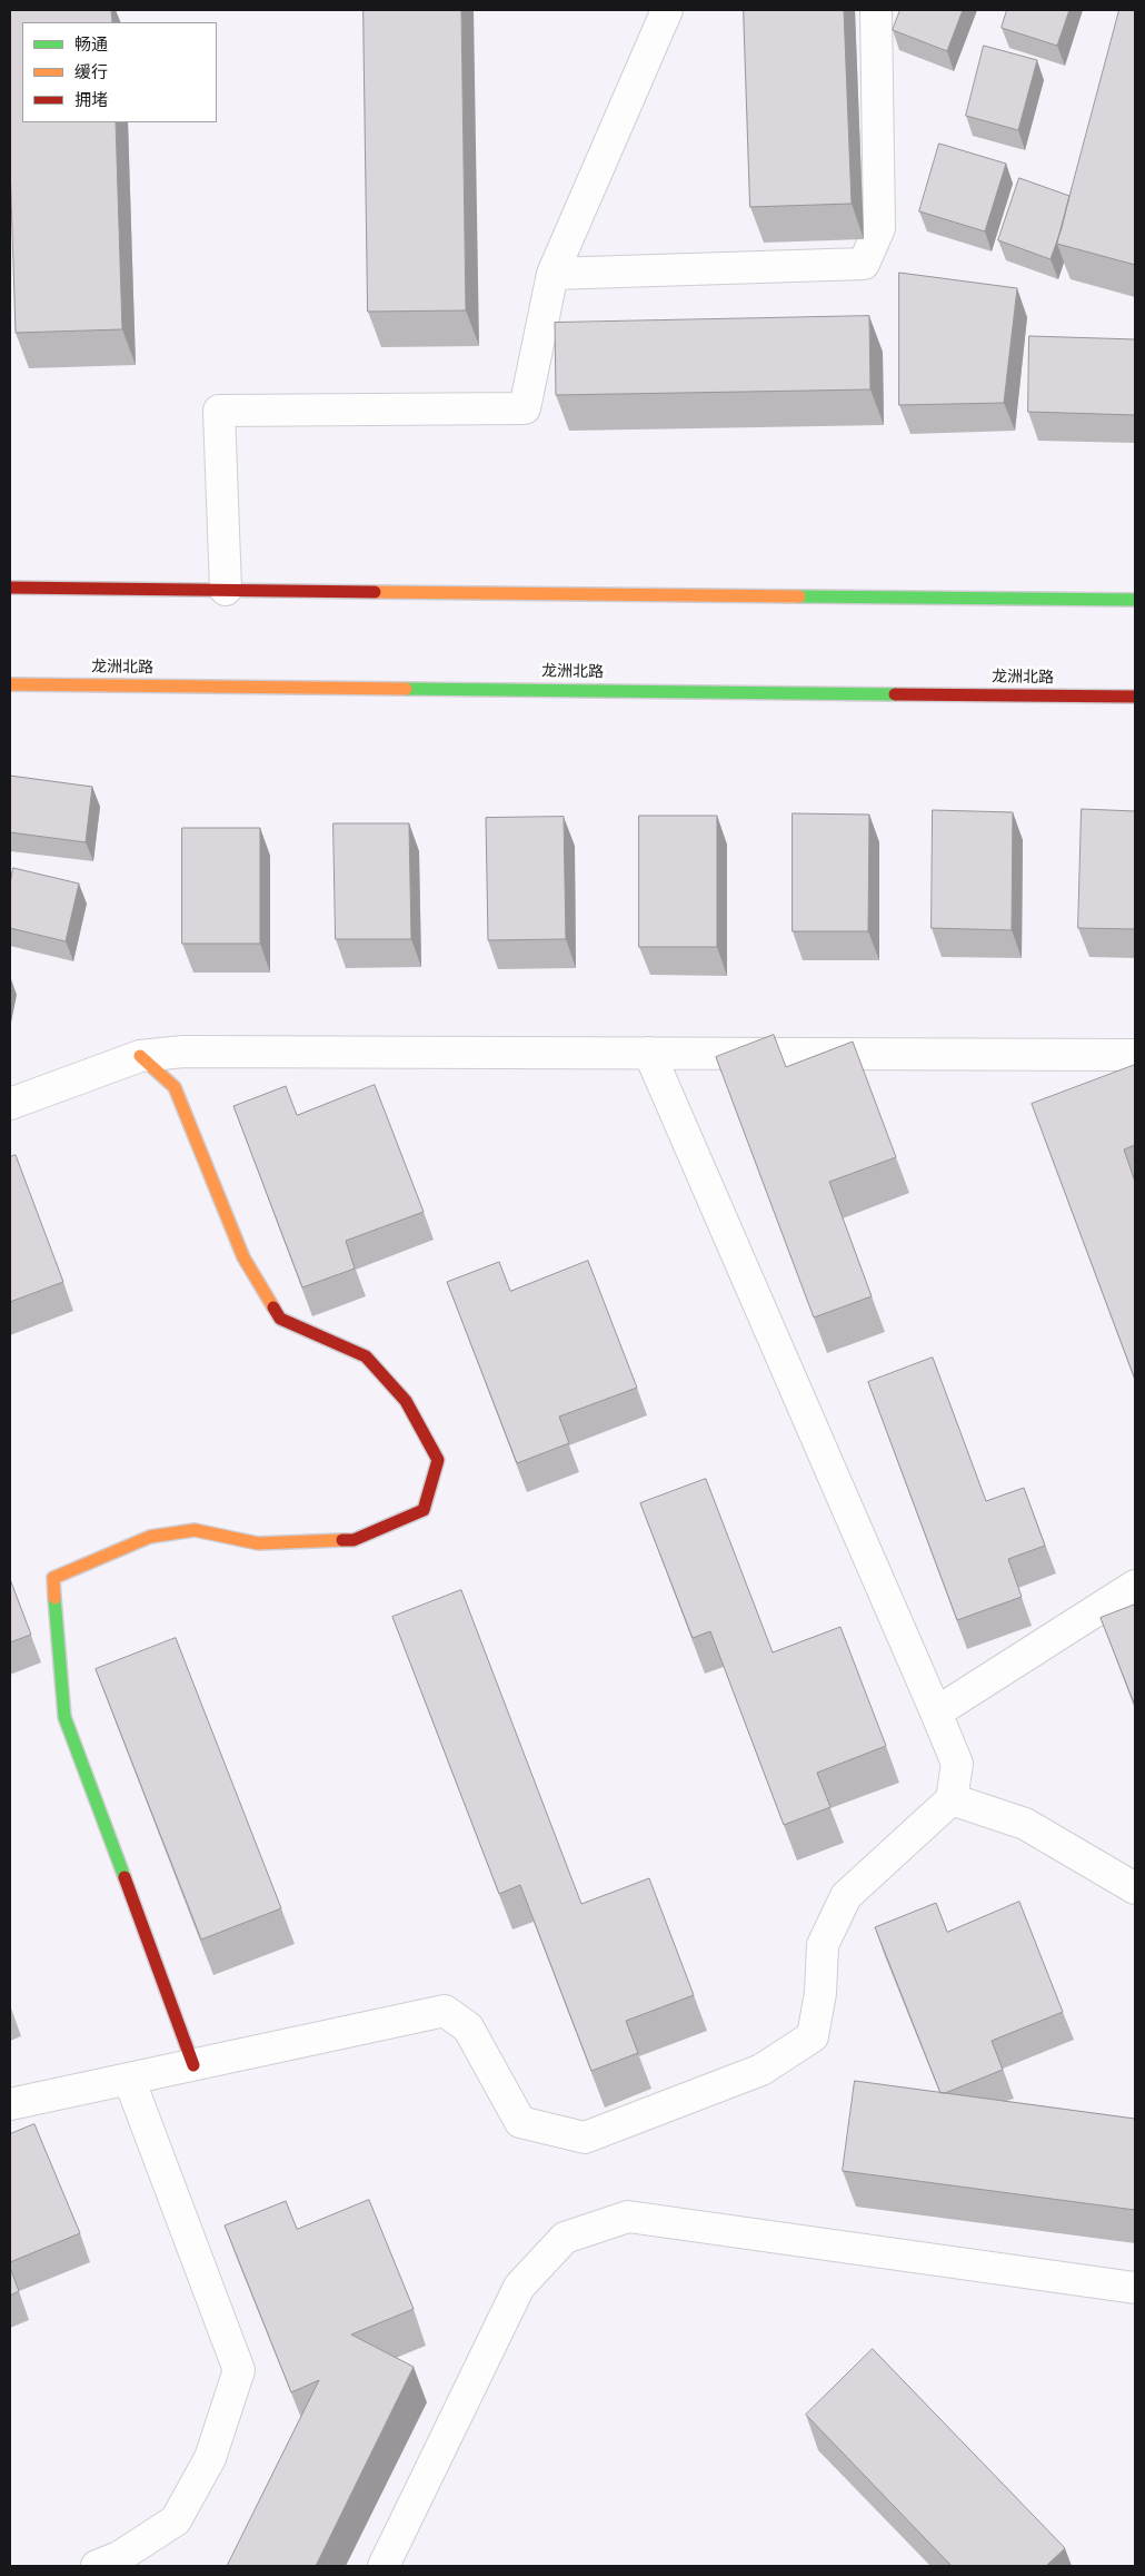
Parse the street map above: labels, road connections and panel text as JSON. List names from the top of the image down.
{
  "streets": {
    "main road": ["龙洲北路"]
  },
  "legend": ["畅通", "缓行", "拥堵"]
}
